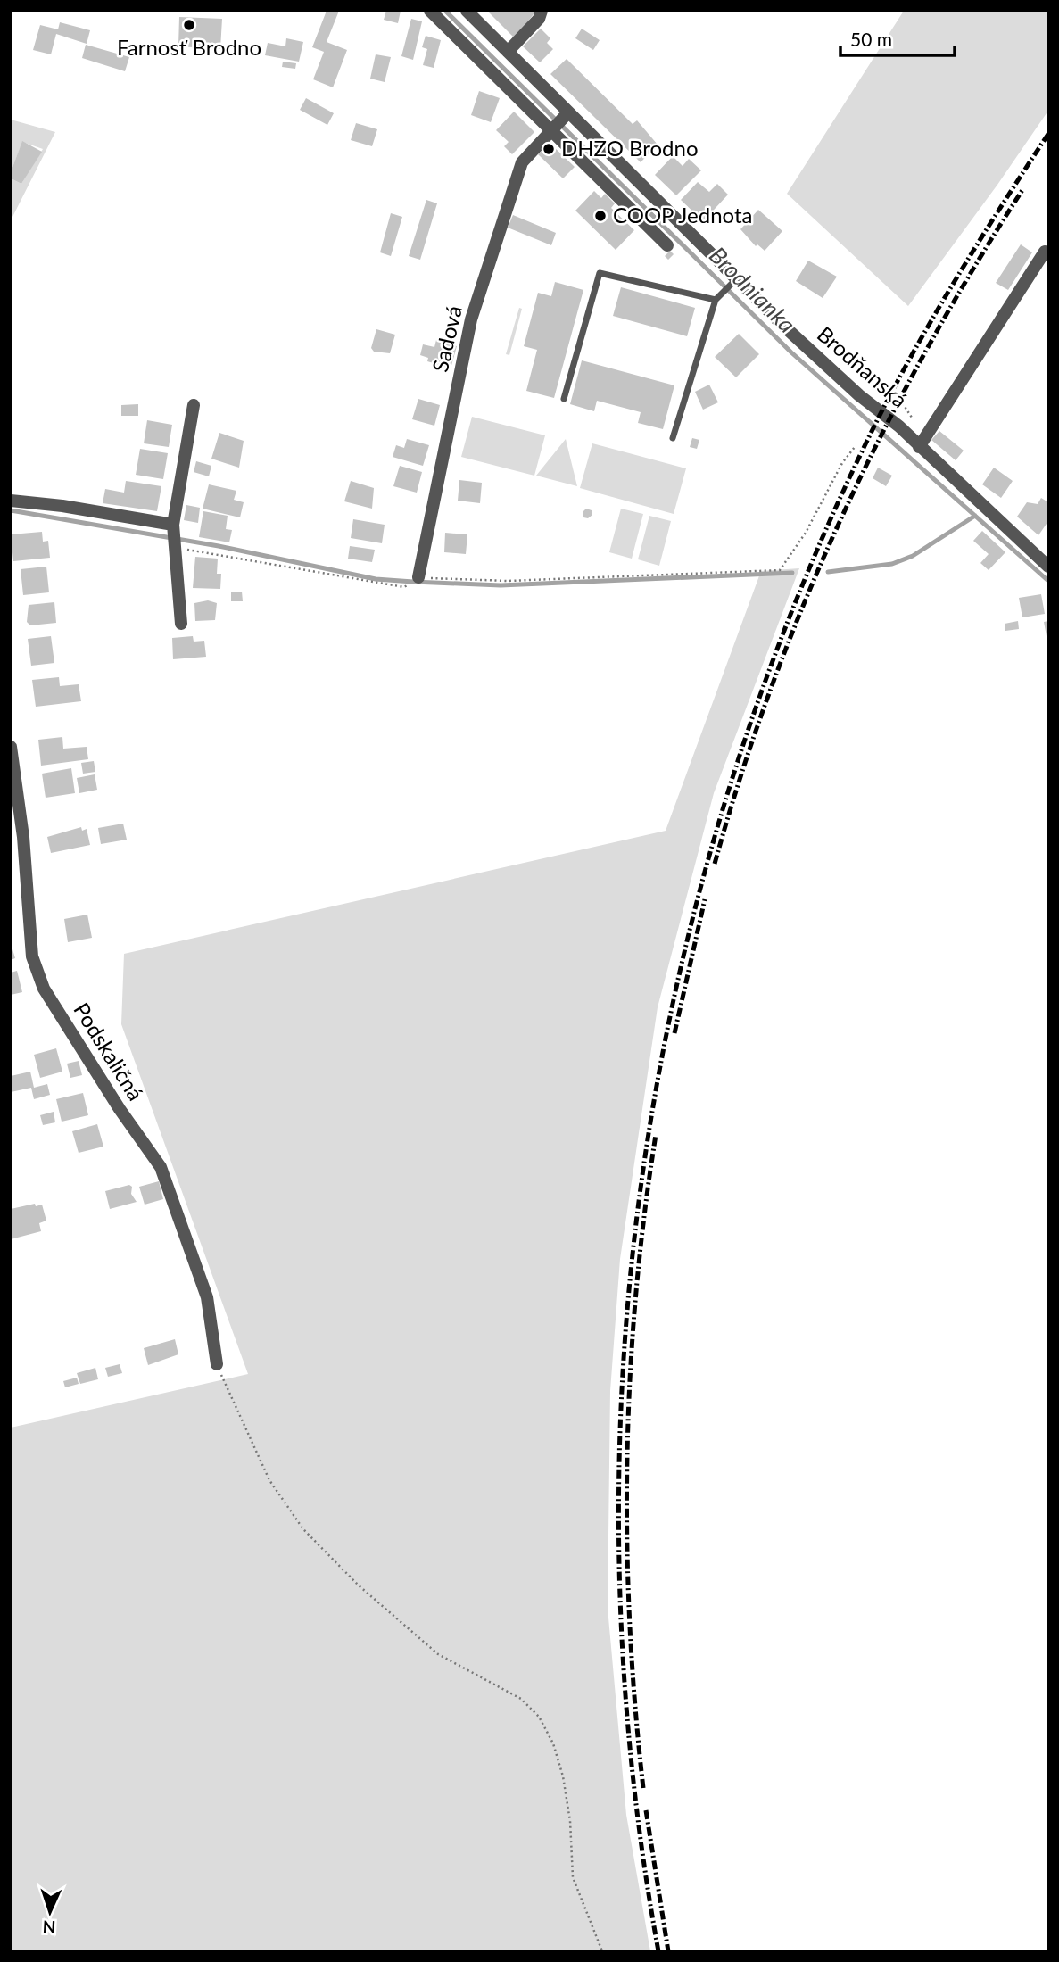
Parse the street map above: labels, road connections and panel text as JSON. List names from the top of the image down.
{
  "streets": {
    "street": ["Sadová", "Brodňanská", "Podskaličná"]
  },
  "crossings": [
    ["Sadová", "Brodňanská"]
  ],
  "water": ["Brodnianka"],
  "places": ["Farnosť Brodno", "DHZO Brodno", "COOP Jednota"],
  "scale_bar": "50 m",
  "north": "bottom"
}
